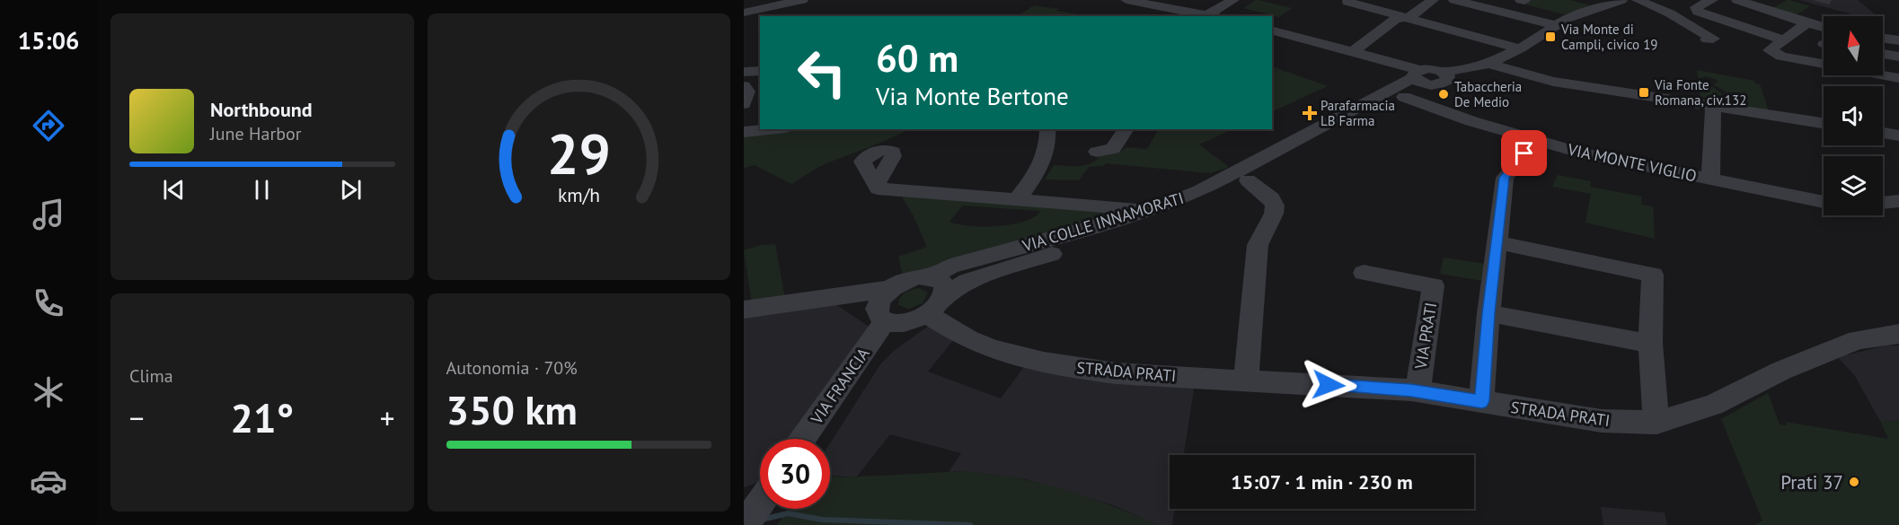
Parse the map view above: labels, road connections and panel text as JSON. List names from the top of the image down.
{
  "streets": {
    "street": [
      "VIA MONTE VIGLIO",
      "VIA COLLE INNAMORATI",
      "VIA PRATI",
      "STRADA PRATI",
      "VIA FRANCIA"
    ]
  },
  "crossings": [
    ["VIA COLLE INNAMORATI", "VIA FRANCIA"],
    ["VIA PRATI", "STRADA PRATI"]
  ],
  "places": {
    "transit": ["Via Monte di Campli, civico 19", "Via Fonte Romana, civ.132"],
    "other": ["Tabaccheria De Medio", "Prati 37"],
    "health": ["Parafarmacia LB Farma"]
  },
  "north": "top",
  "page": {
    "tabs": "15:06",
    "turn": ["60 m", "Via Monte Bertone"],
    "song": ["Northbound", "June Harbor"],
    "tile": [
      "Clima",
      ["Autonomia · 70%", "350 km"]
    ],
    "heat": ["−", "21°", "+"],
    "limit": "30",
    "trip": "15:07 · 1 min · 230 m",
    "gauge": ["29", "km/h"]
  }
}
